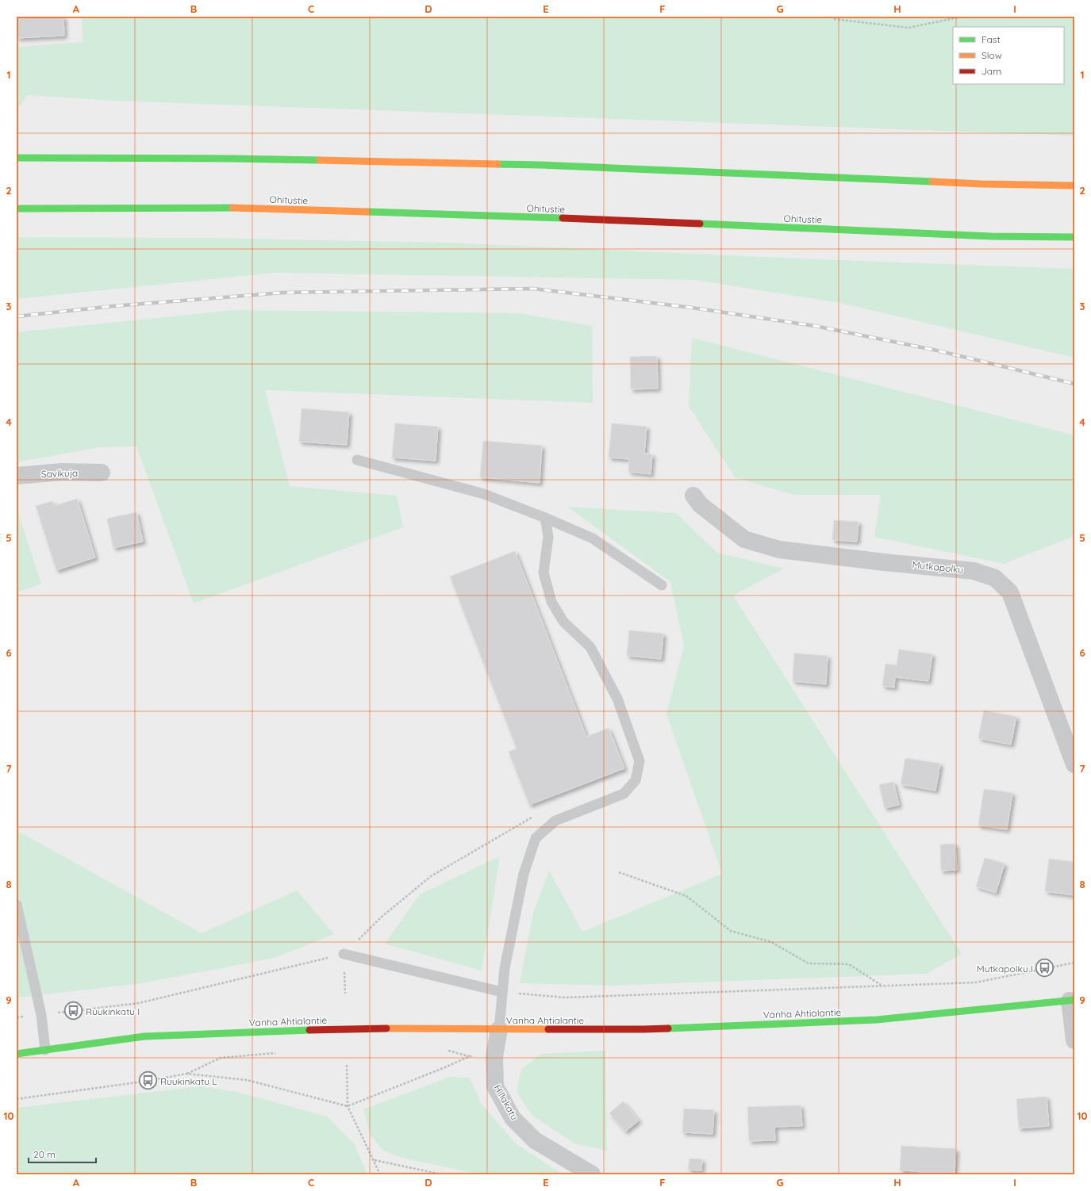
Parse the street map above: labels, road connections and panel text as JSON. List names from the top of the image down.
{
  "streets": {
    "main road": ["Ohitustie", "Vanha Ahtialantie"],
    "street": ["Savikuja", "Mutkapolku", "Hillakatu"]
  },
  "crossings": [
    ["Vanha Ahtialantie", "Hillakatu"]
  ],
  "places": {
    "bus stop": ["Mutkapolku I", "Ruukinkatu I", "Ruukinkatu L"]
  },
  "legend": ["Fast", "Slow", "Jam"],
  "scale_bar": "20 m",
  "grid": {
    "columns": [
      "A",
      "B",
      "C",
      "D",
      "E",
      "F",
      "G",
      "H",
      "I"
    ],
    "rows": [
      "1",
      "2",
      "3",
      "4",
      "5",
      "6",
      "7",
      "8",
      "9",
      "10"
    ]
  }
}
